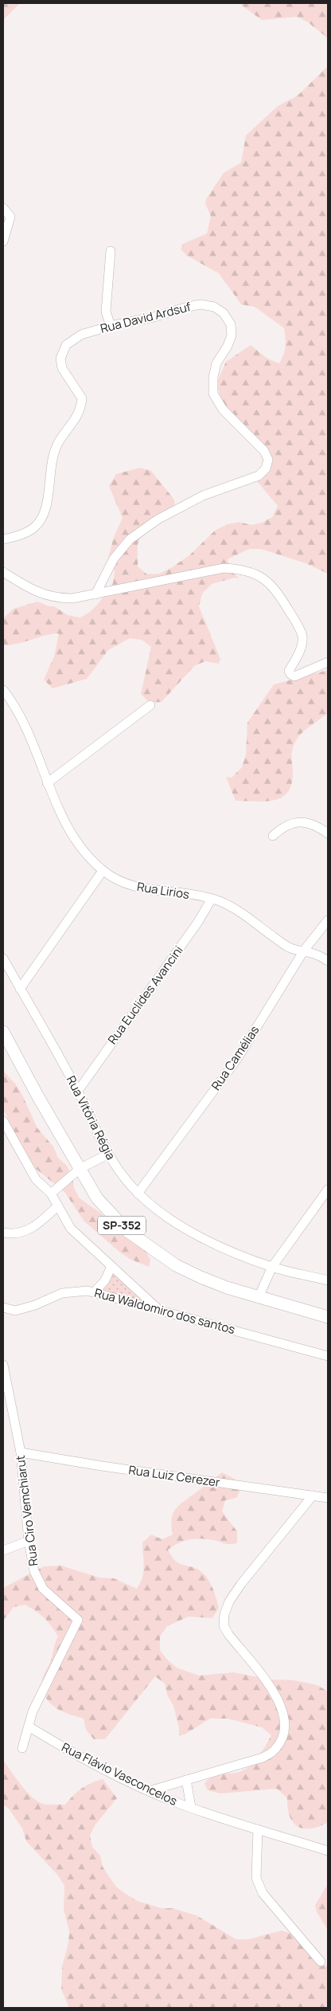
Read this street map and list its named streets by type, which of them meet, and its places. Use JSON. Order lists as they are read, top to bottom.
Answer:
{
  "streets": {
    "main road": ["SP-352"],
    "street": [
      "Rua David Ardsuf",
      "Rua Lirios",
      "Rua Euclides Avancini",
      "Rua Camélias",
      "Rua Vitória Régia",
      "Rua Waldomiro dos santos",
      "Rua Luiz Cerezer",
      "Rua Ciro Vemchiarut",
      "Rua Flávio Vasconcelos"
    ]
  },
  "crossings": [
    ["Rua Lirios", "Rua Euclides Avancini"],
    ["Rua Lirios", "Rua Camélias"],
    ["Rua Euclides Avancini", "Rua Vitória Régia"],
    ["Rua Camélias", "Rua Vitória Régia"],
    ["Rua Luiz Cerezer", "Rua Ciro Vemchiarut"],
    ["Rua Ciro Vemchiarut", "Rua Flávio Vasconcelos"]
  ]
}
